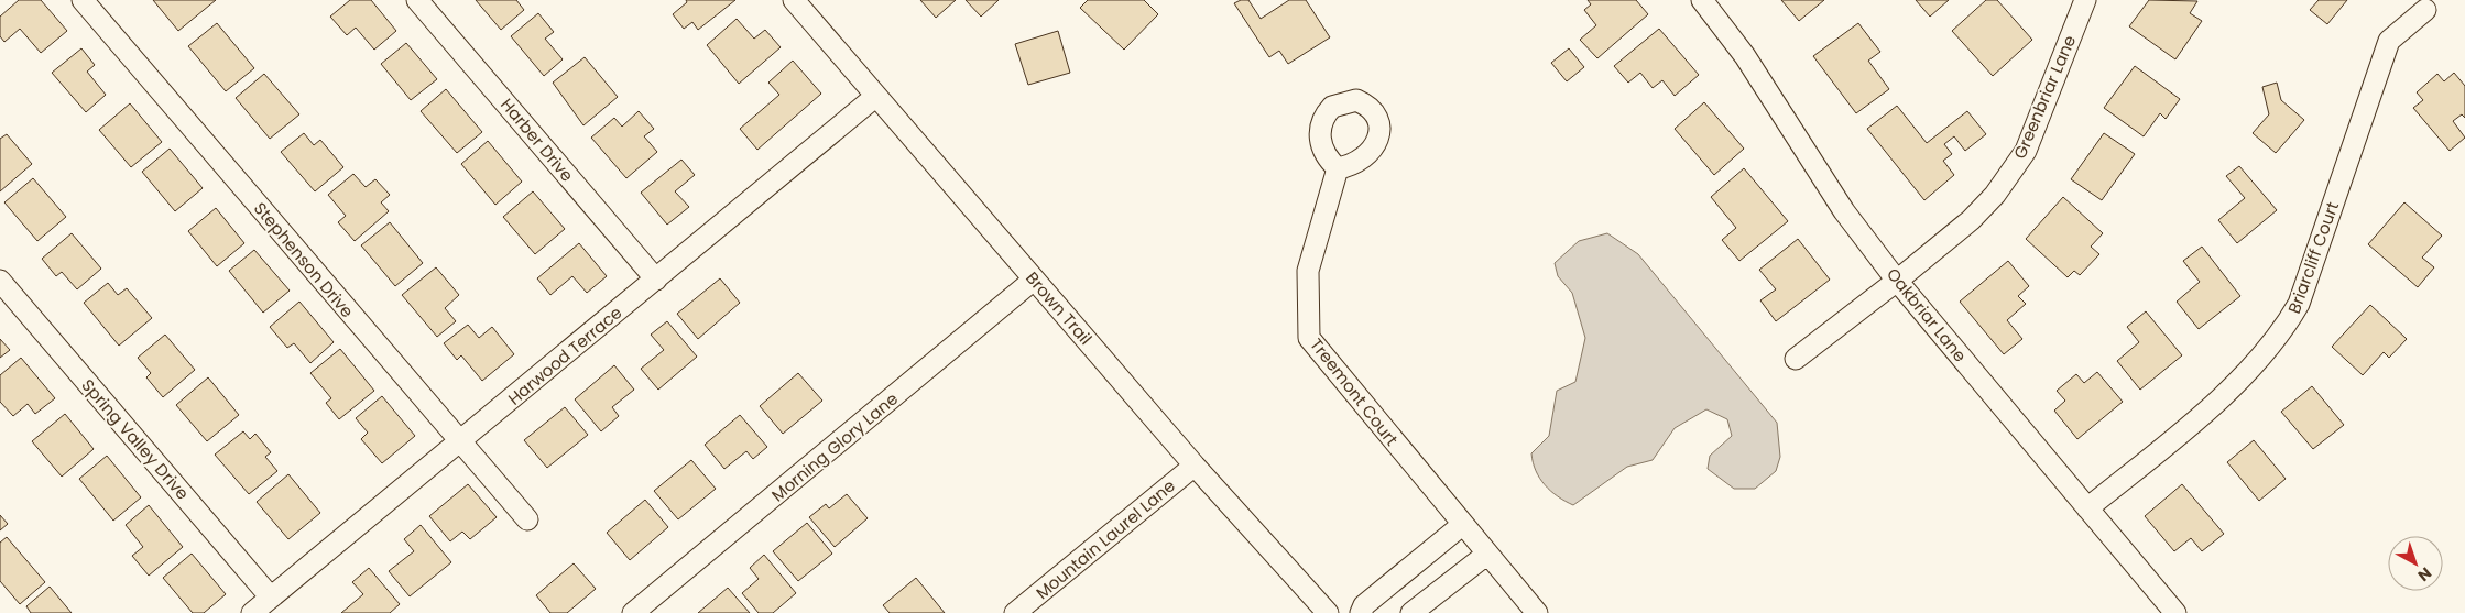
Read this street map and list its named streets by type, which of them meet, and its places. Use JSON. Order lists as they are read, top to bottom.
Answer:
{
  "streets": {
    "street": [
      "Greenbriar Lane",
      "Harber Drive",
      "Briarcliff Court",
      "Stephenson Drive",
      "Brown Trail",
      "Oakbriar Lane",
      "Harwood Terrace",
      "Treemont Court",
      "Spring Valley Drive",
      "Morning Glory Lane",
      "Mountain Laurel Lane"
    ]
  },
  "crossings": [
    ["Greenbriar Lane", "Oakbriar Lane"],
    ["Harber Drive", "Harwood Terrace"],
    ["Briarcliff Court", "Oakbriar Lane"],
    ["Stephenson Drive", "Harwood Terrace"],
    ["Brown Trail", "Harwood Terrace"],
    ["Brown Trail", "Morning Glory Lane"],
    ["Brown Trail", "Mountain Laurel Lane"],
    ["Harwood Terrace", "Spring Valley Drive"]
  ],
  "north": "bottom right"
}
